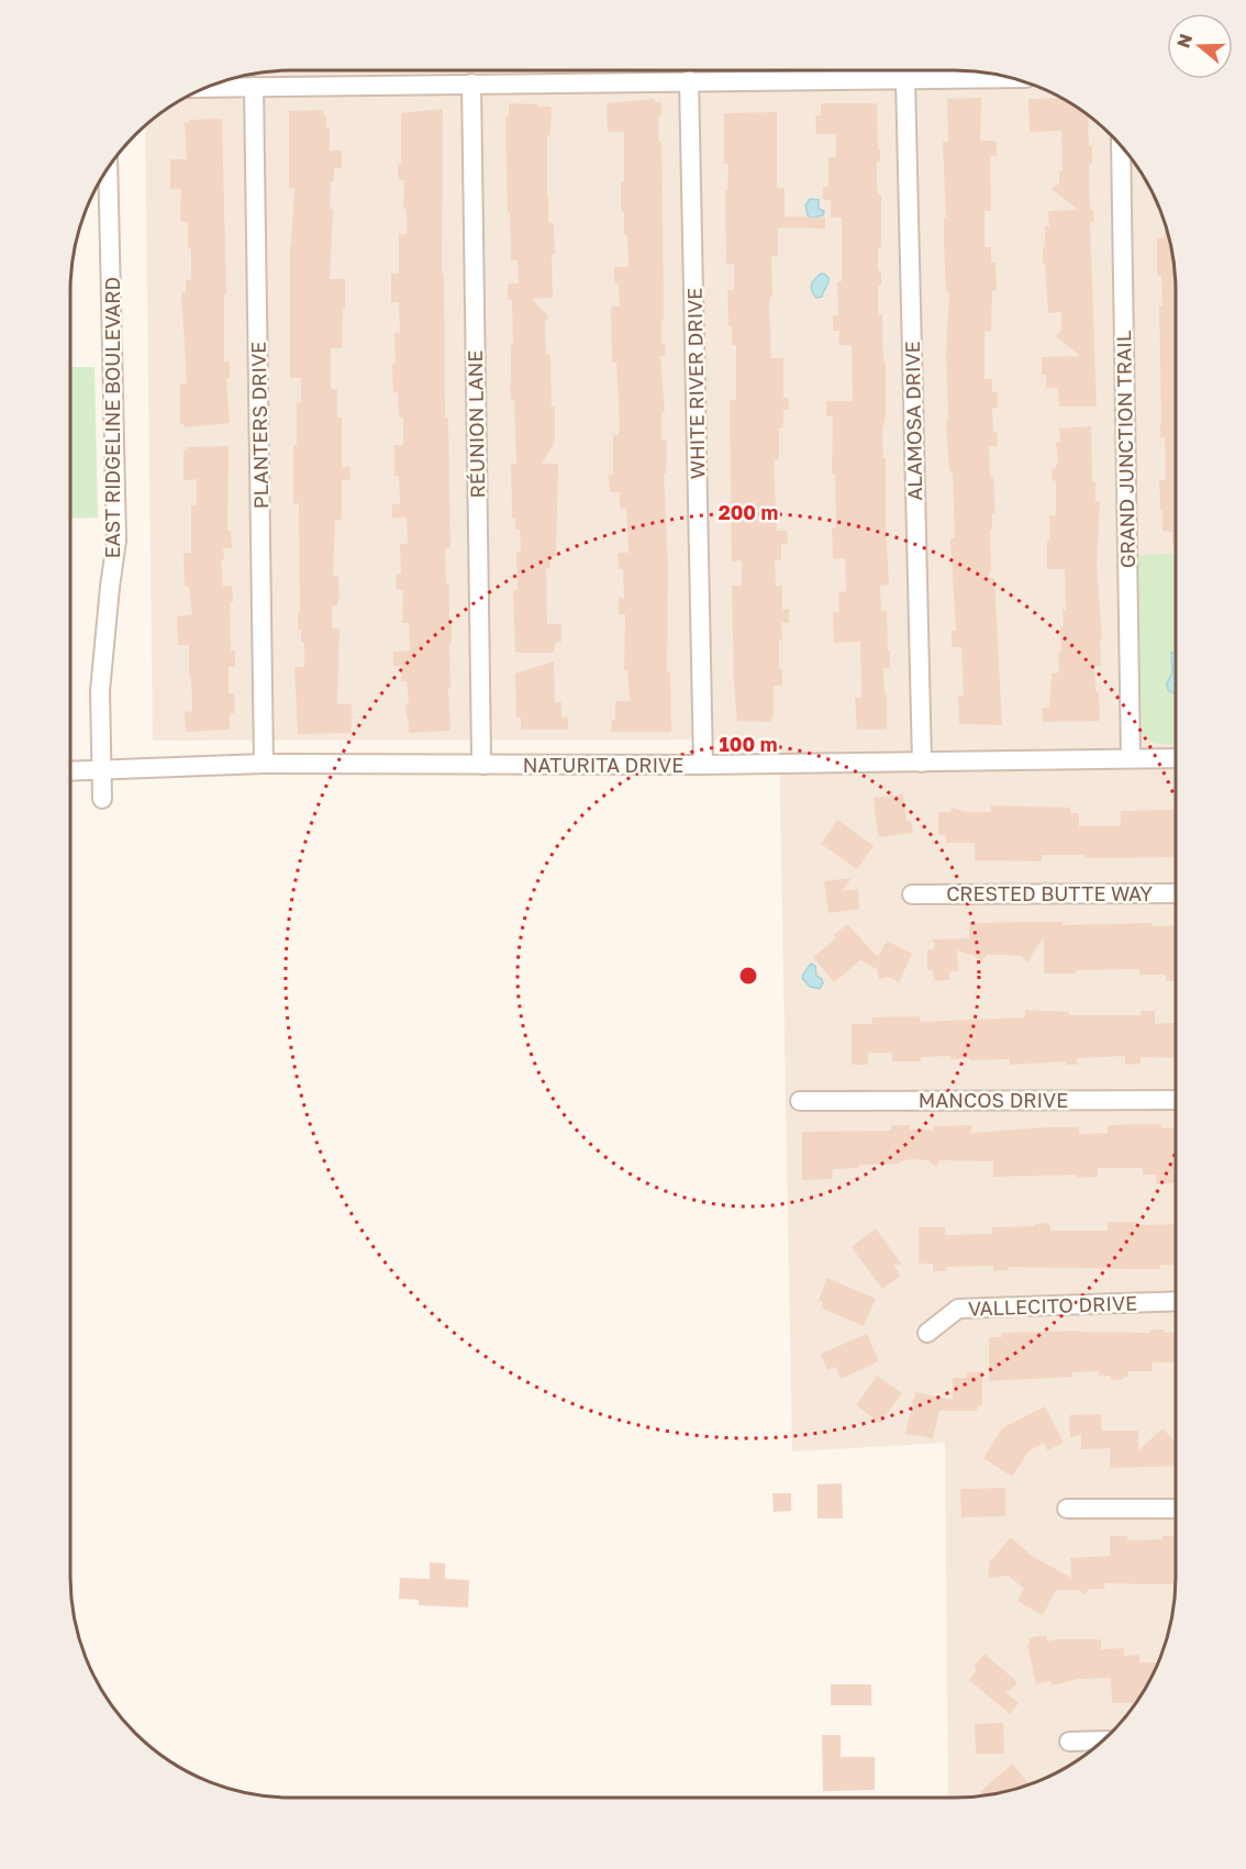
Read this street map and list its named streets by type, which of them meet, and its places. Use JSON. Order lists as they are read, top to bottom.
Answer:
{
  "streets": {
    "street": [
      "WHITE RIVER DRIVE",
      "EAST RIDGELINE BOULEVARD",
      "ALAMOSA DRIVE",
      "RÉUNION LANE",
      "PLANTERS DRIVE",
      "GRAND JUNCTION TRAIL",
      "NATURITA DRIVE",
      "CRESTED BUTTE WAY",
      "MANCOS DRIVE",
      "VALLECITO DRIVE"
    ]
  },
  "crossings": [
    ["WHITE RIVER DRIVE", "NATURITA DRIVE"],
    ["EAST RIDGELINE BOULEVARD", "NATURITA DRIVE"],
    ["ALAMOSA DRIVE", "NATURITA DRIVE"],
    ["RÉUNION LANE", "NATURITA DRIVE"],
    ["PLANTERS DRIVE", "NATURITA DRIVE"],
    ["GRAND JUNCTION TRAIL", "NATURITA DRIVE"]
  ],
  "north": "left",
  "rings": ["200 m", "100 m"]
}
